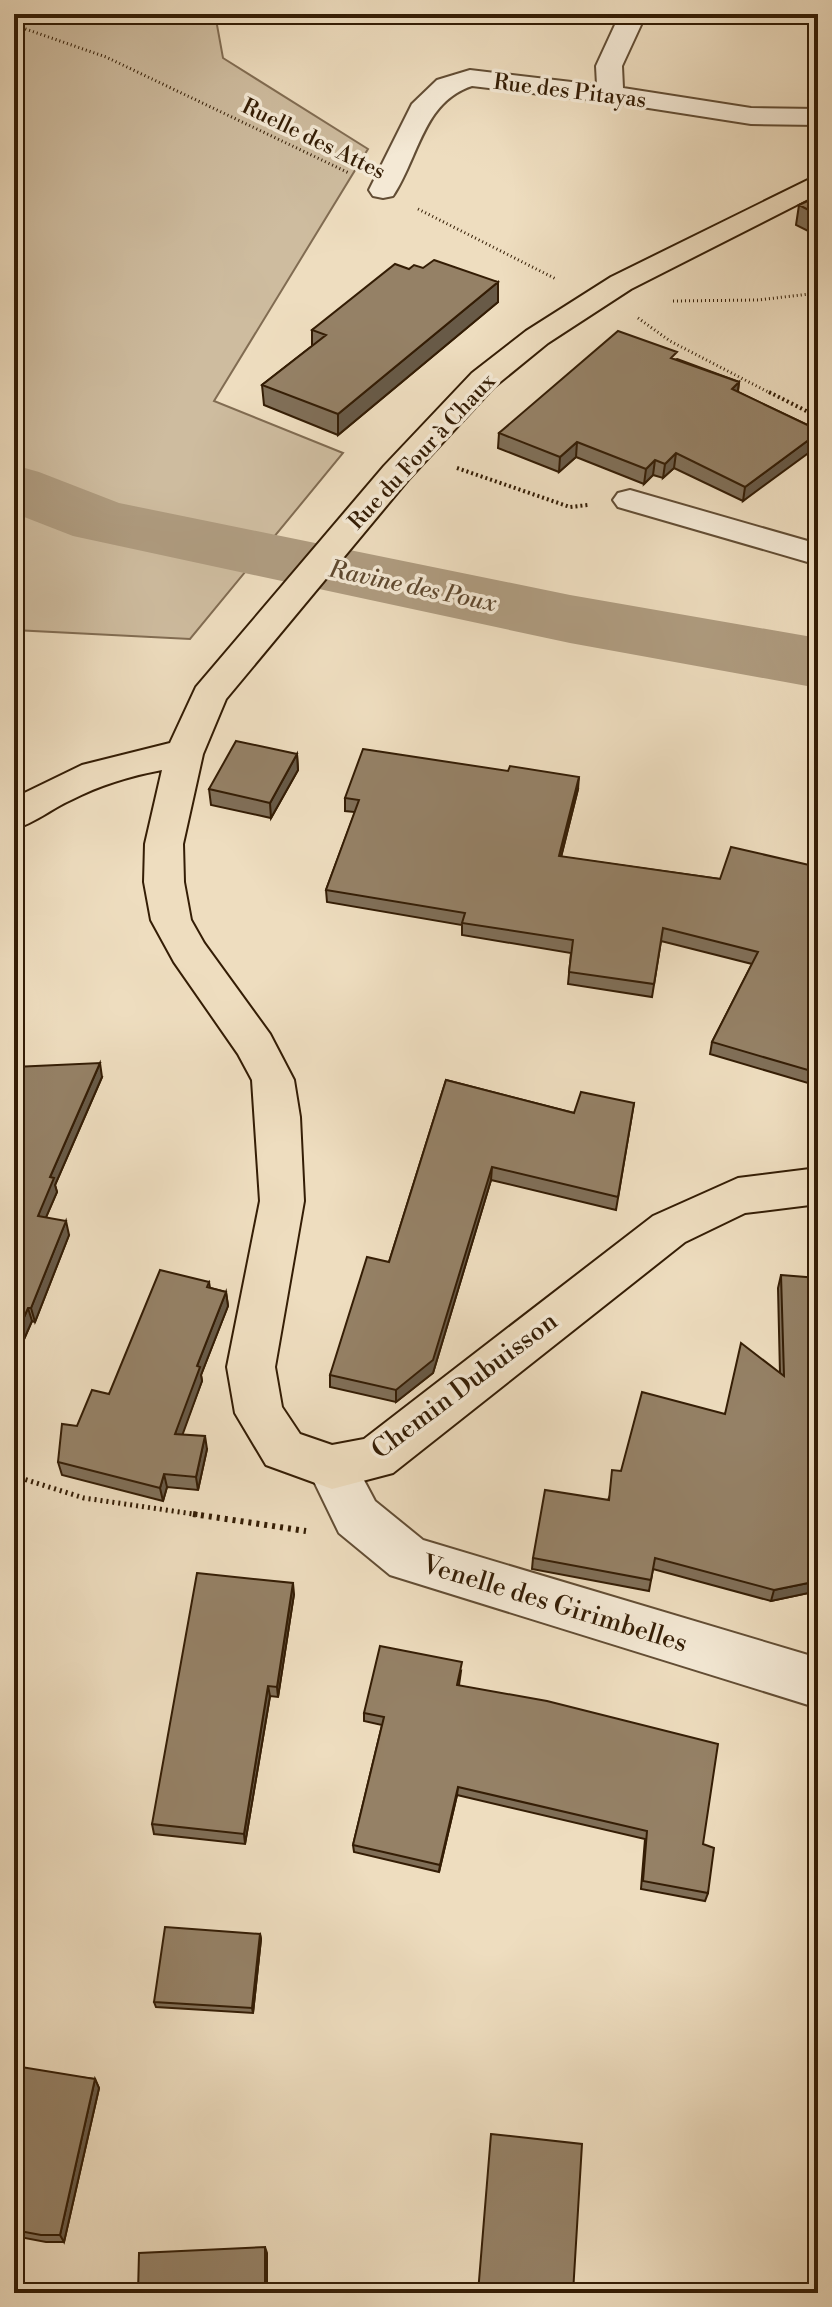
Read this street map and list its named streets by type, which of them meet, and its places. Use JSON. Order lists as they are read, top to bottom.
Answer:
{
  "streets": {
    "main road": ["Rue du Four à Chaux", "Chemin Dubuisson"],
    "street": ["Rue des Pitayas", "Venelle des Girimbelles"],
    "path": ["Ruelle des Attes"]
  },
  "crossings": [
    ["Rue des Pitayas", "Ruelle des Attes"],
    ["Chemin Dubuisson", "Venelle des Girimbelles"]
  ],
  "water": ["Ravine des Poux"]
}
